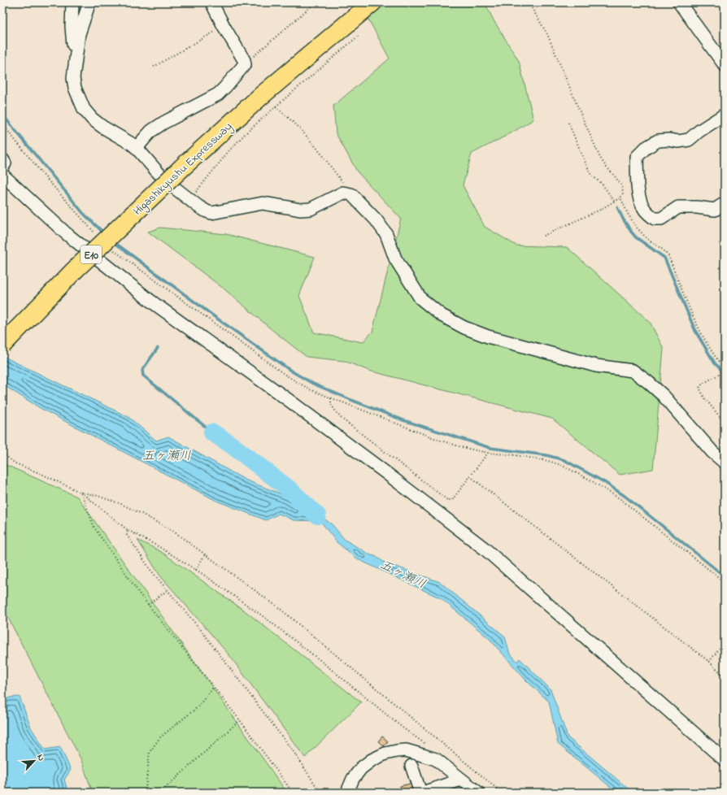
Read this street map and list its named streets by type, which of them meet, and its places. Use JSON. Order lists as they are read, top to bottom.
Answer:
{
  "streets": {
    "highway": ["Higashikyushu Expressway", "E10"]
  },
  "water": ["五ヶ瀬川"],
  "north": "top right"
}
